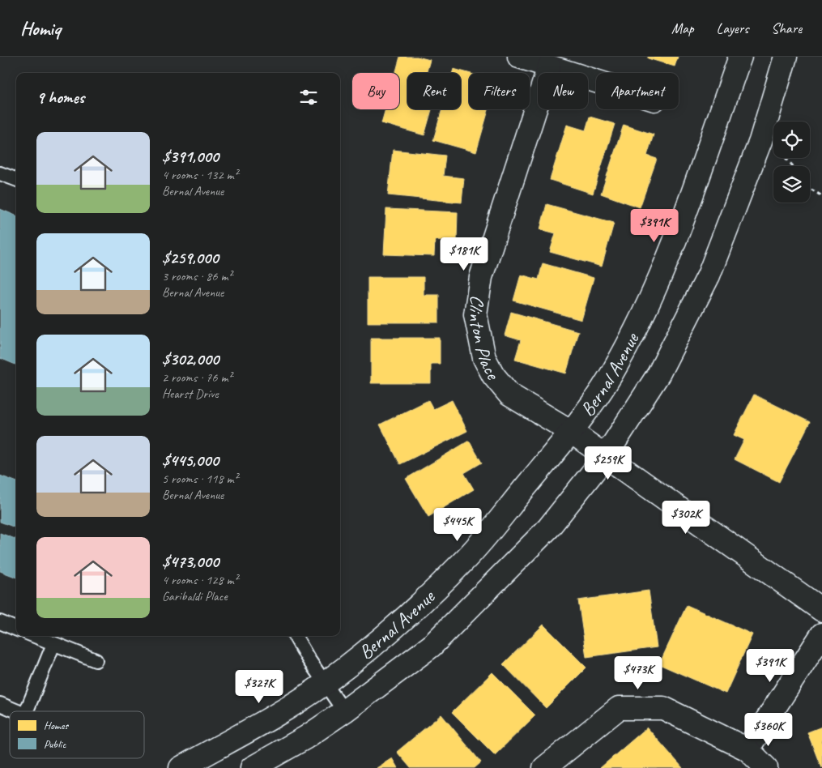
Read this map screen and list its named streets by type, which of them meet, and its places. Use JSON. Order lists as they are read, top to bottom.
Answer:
{
  "streets": {
    "main road": ["Clinton Place", "Bernal Avenue"]
  },
  "crossings": [
    ["Clinton Place", "Bernal Avenue"]
  ],
  "legend": ["Homes", "Public"],
  "page": {
    "header": "Homiq",
    "nav": ["Map", "Layers", "Share"],
    "chip": [
      "Buy",
      "Rent",
      "Filters",
      "New",
      "Apartment"
    ],
    "heading": "9 homes",
    "list": [
      {
        "name": "$391,000",
        "note": "4 rooms · 132 m² · Bernal Avenue"
      },
      {
        "name": "$259,000",
        "note": "3 rooms · 86 m² · Bernal Avenue"
      },
      {
        "name": "$302,000",
        "note": "2 rooms · 76 m² · Hearst Drive"
      },
      {
        "name": "$445,000",
        "note": "5 rooms · 118 m² · Bernal Avenue"
      },
      {
        "name": "$473,000",
        "note": "4 rooms · 128 m² · Garibaldi Place"
      }
    ],
    "price": [
      "$391K",
      "$181K",
      "$259K",
      "$302K",
      "$445K",
      "$391K",
      "$473K",
      "$327K",
      "$360K"
    ]
  }
}
